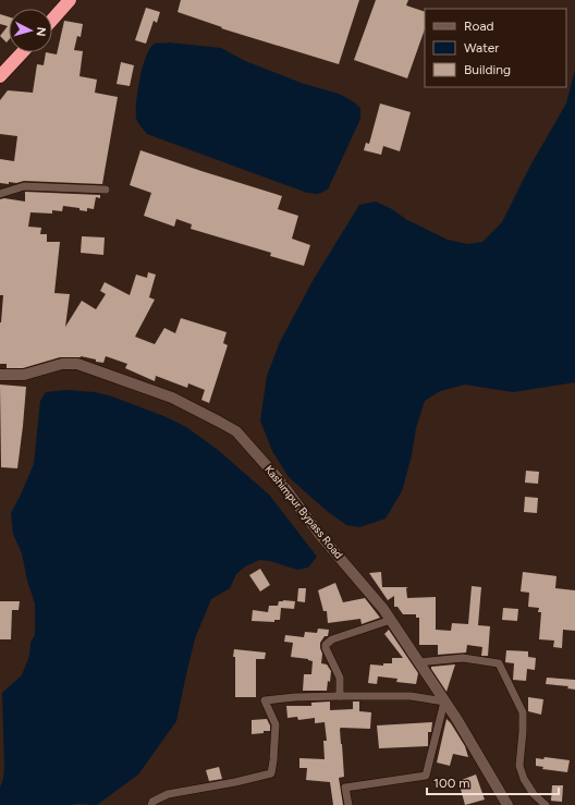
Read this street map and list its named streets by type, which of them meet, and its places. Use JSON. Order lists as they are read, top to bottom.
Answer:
{
  "streets": {
    "main road": ["Kashimpur Bypass Road"]
  },
  "legend": ["Road", "Water", "Building"],
  "scale_bar": "100 m",
  "north": "right"
}
